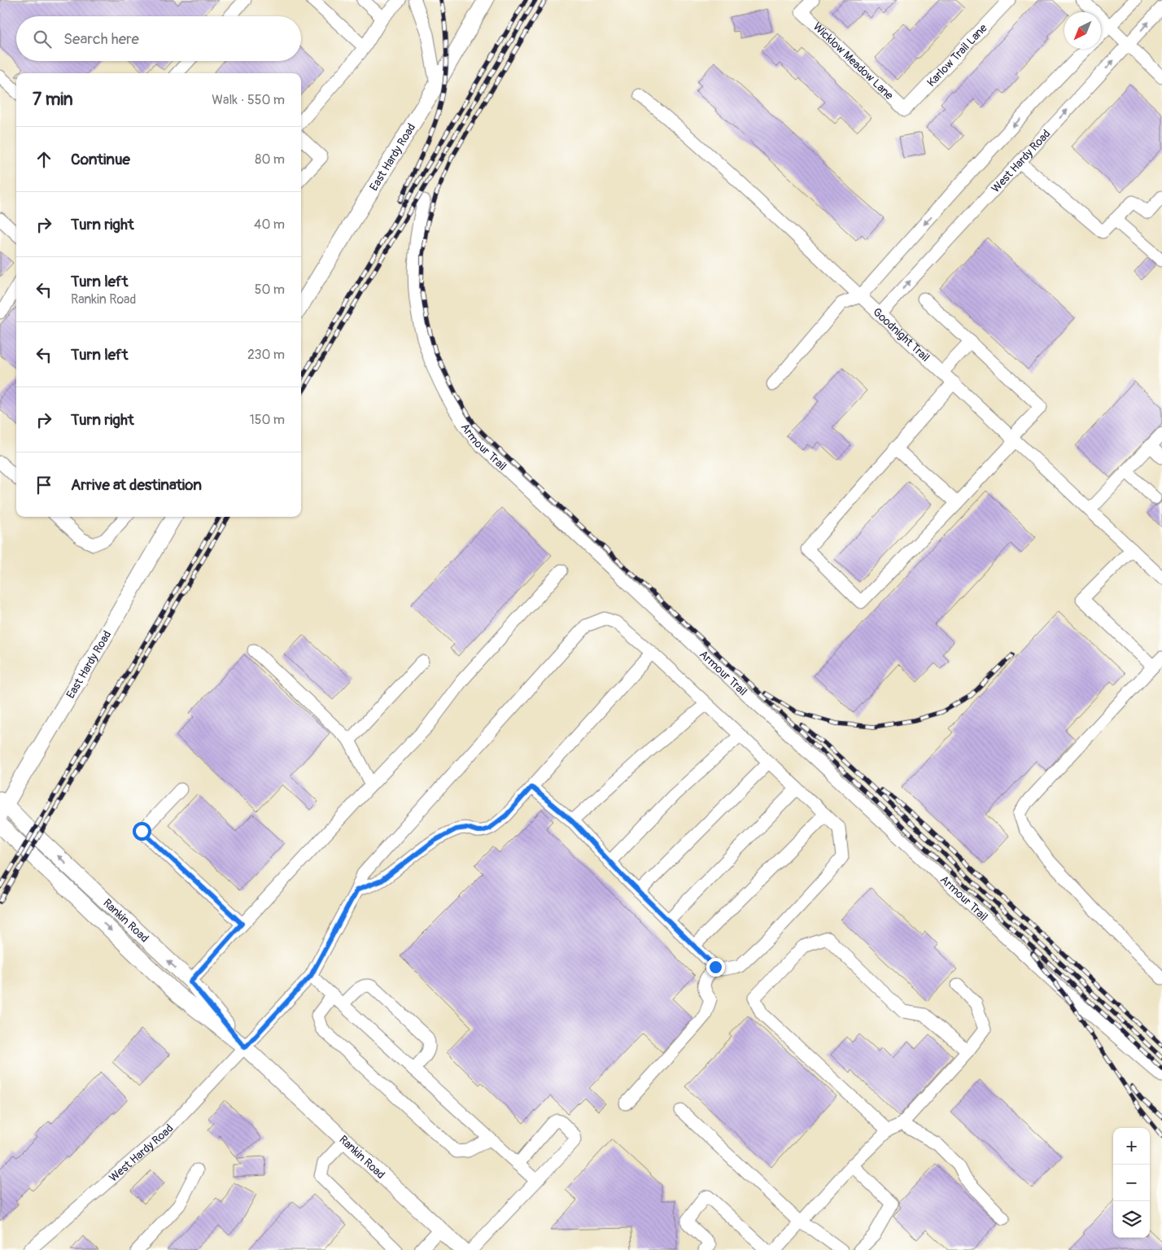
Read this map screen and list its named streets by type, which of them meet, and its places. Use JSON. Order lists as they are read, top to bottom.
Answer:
{
  "streets": {
    "main road": ["East Hardy Road", "Rankin Road"],
    "street": [
      "Karlow Trail Lane",
      "Wicklow Meadow Lane",
      "West Hardy Road",
      "Goodnight Trail",
      "Armour Trail"
    ]
  },
  "crossings": [
    ["Karlow Trail Lane", "Wicklow Meadow Lane"],
    ["East Hardy Road", "Rankin Road"],
    ["West Hardy Road", "Goodnight Trail"],
    ["West Hardy Road", "Rankin Road"]
  ],
  "north": "bottom left",
  "page": {
    "search": "Search here",
    "heading": ["7 min", "Walk · 550 m"],
    "list": [
      ["Continue", "80 m"],
      ["Turn right", "40 m"],
      ["Turn left", "Rankin Road", "50 m"],
      ["Turn left", "230 m"],
      ["Turn right", "150 m"],
      "Arrive at destination"
    ],
    "map_buttons": ["+", "−"]
  }
}
